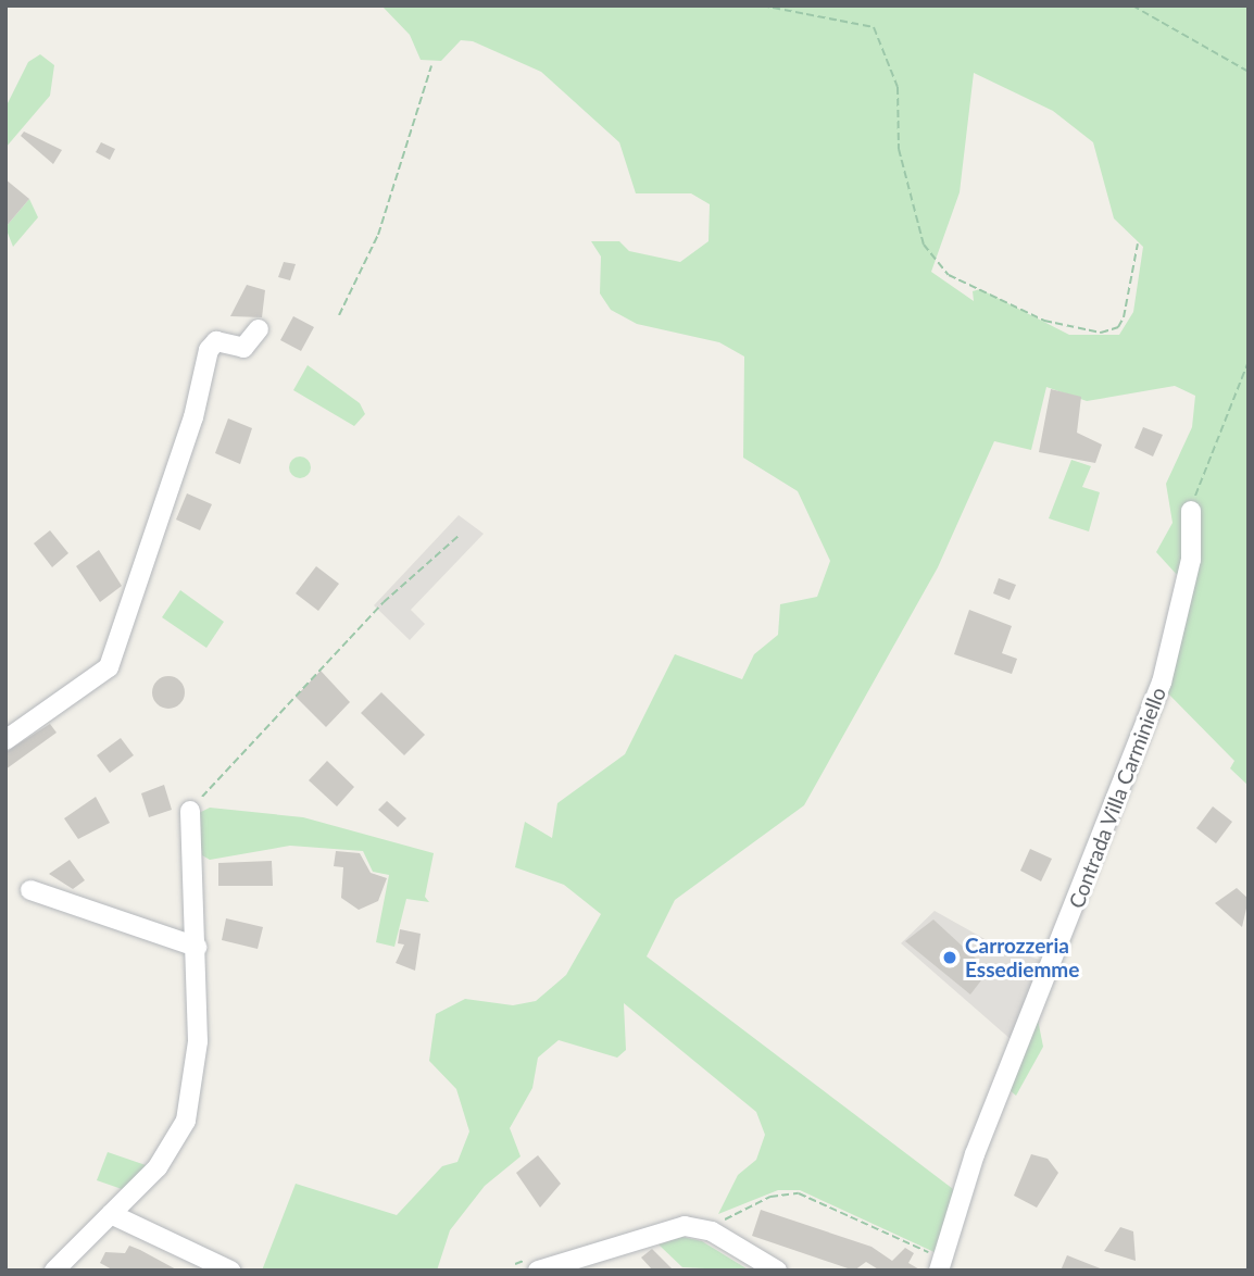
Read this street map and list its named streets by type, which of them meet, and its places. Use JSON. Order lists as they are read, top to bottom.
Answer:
{
  "streets": {
    "street": ["Contrada Villa Carminiello"]
  },
  "places": ["Carrozzeria Essediemme"]
}
